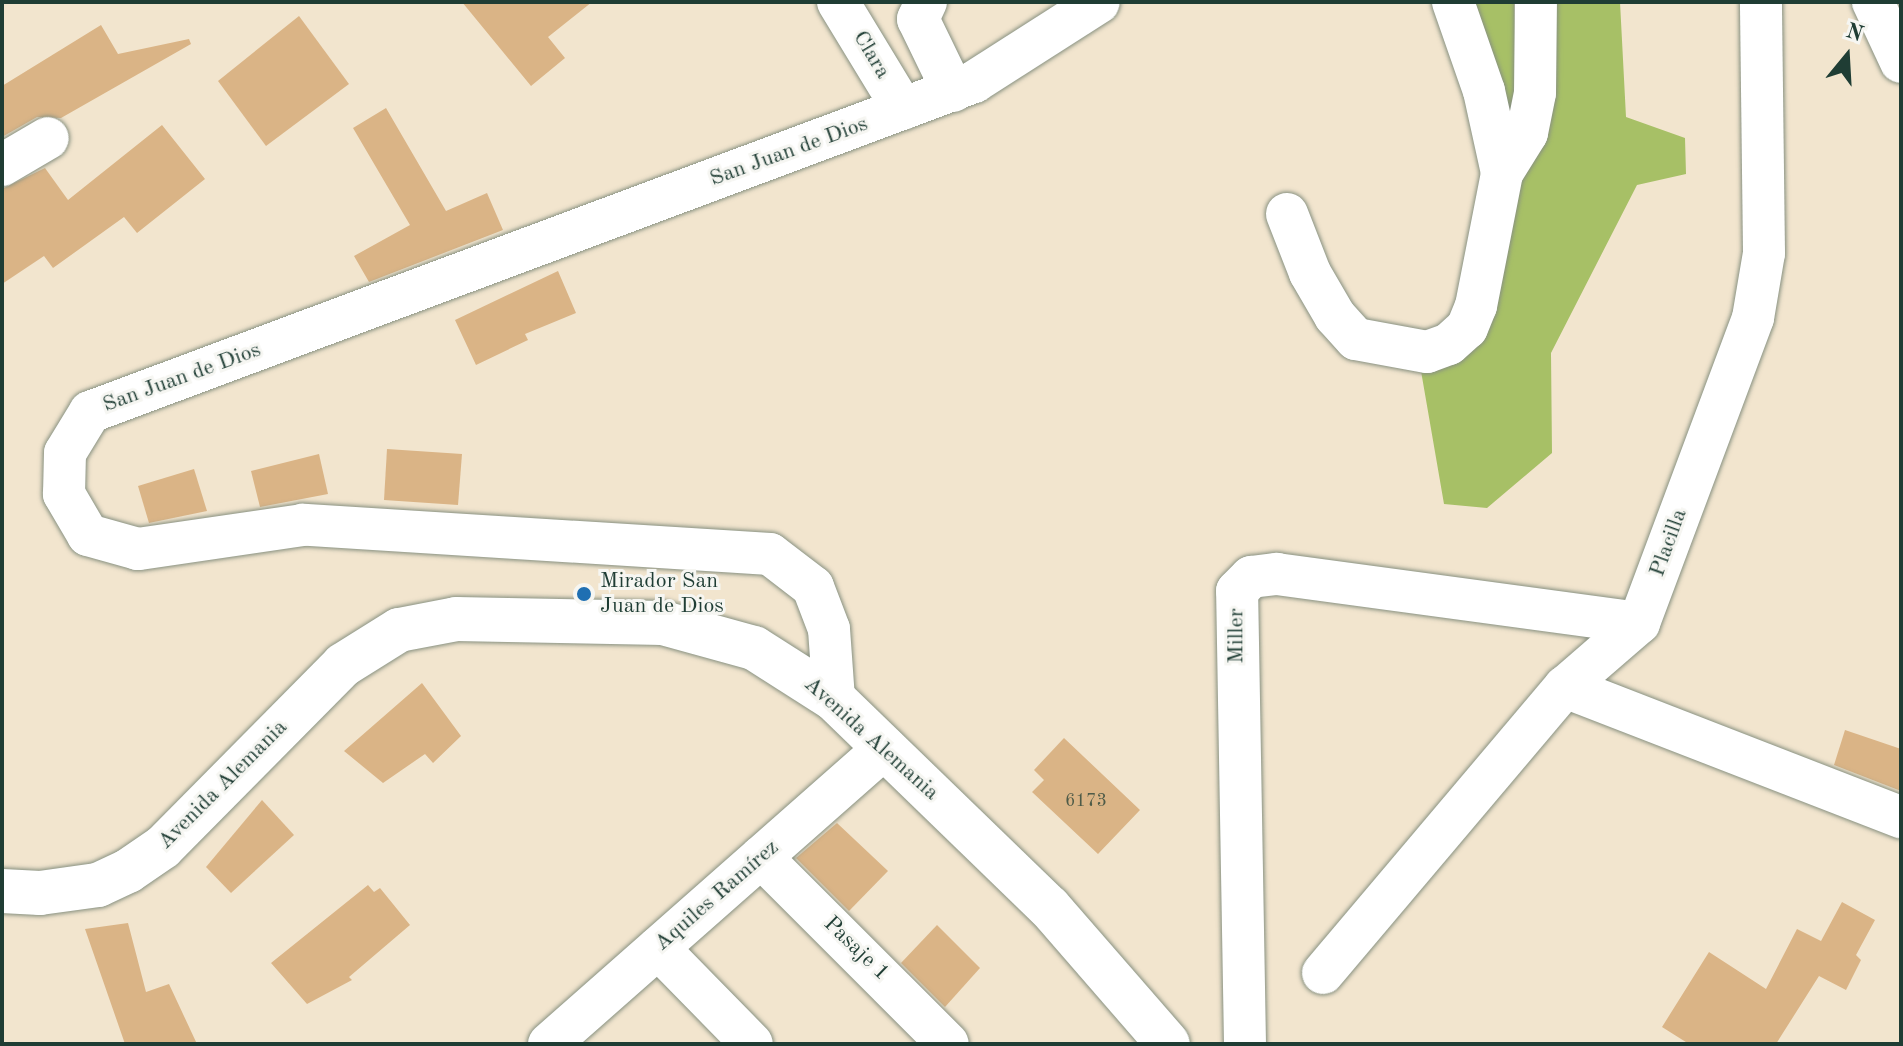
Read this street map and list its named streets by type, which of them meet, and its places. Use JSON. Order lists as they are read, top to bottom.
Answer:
{
  "streets": {
    "main road": ["Avenida Alemania"],
    "street": [
      "Clara",
      "San Juan de Dios",
      "Placilla",
      "Miller",
      "Aquiles Ramírez",
      "Pasaje 1"
    ]
  },
  "crossings": [
    ["Clara", "San Juan de Dios"],
    ["San Juan de Dios", "Avenida Alemania"],
    ["Placilla", "Miller"],
    ["Avenida Alemania", "Aquiles Ramírez"],
    ["Aquiles Ramírez", "Pasaje 1"]
  ],
  "places": ["Mirador San Juan de Dios"],
  "house_numbers": ["6173"],
  "north": "top"
}
